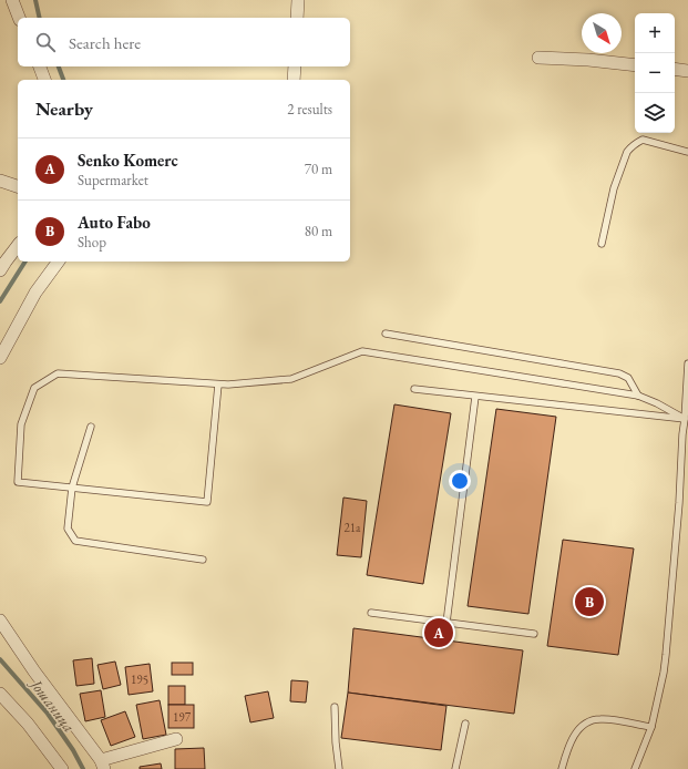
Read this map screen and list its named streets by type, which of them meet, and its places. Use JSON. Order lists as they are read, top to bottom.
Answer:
{
  "water": ["Јошаница"],
  "house_numbers": ["21a", "195", "197"],
  "north": "bottom right",
  "page": {
    "map_buttons": ["+", "−"],
    "search": "Search here",
    "heading": ["Nearby", "2 results"],
    "list": [
      {
        "mark": "A",
        "name": "Senko Komerc",
        "note": "Supermarket",
        "value": "70 m"
      },
      {
        "mark": "B",
        "name": "Auto Fabo",
        "note": "Shop",
        "value": "80 m"
      }
    ],
    "pins": ["B", "A"]
  }
}
